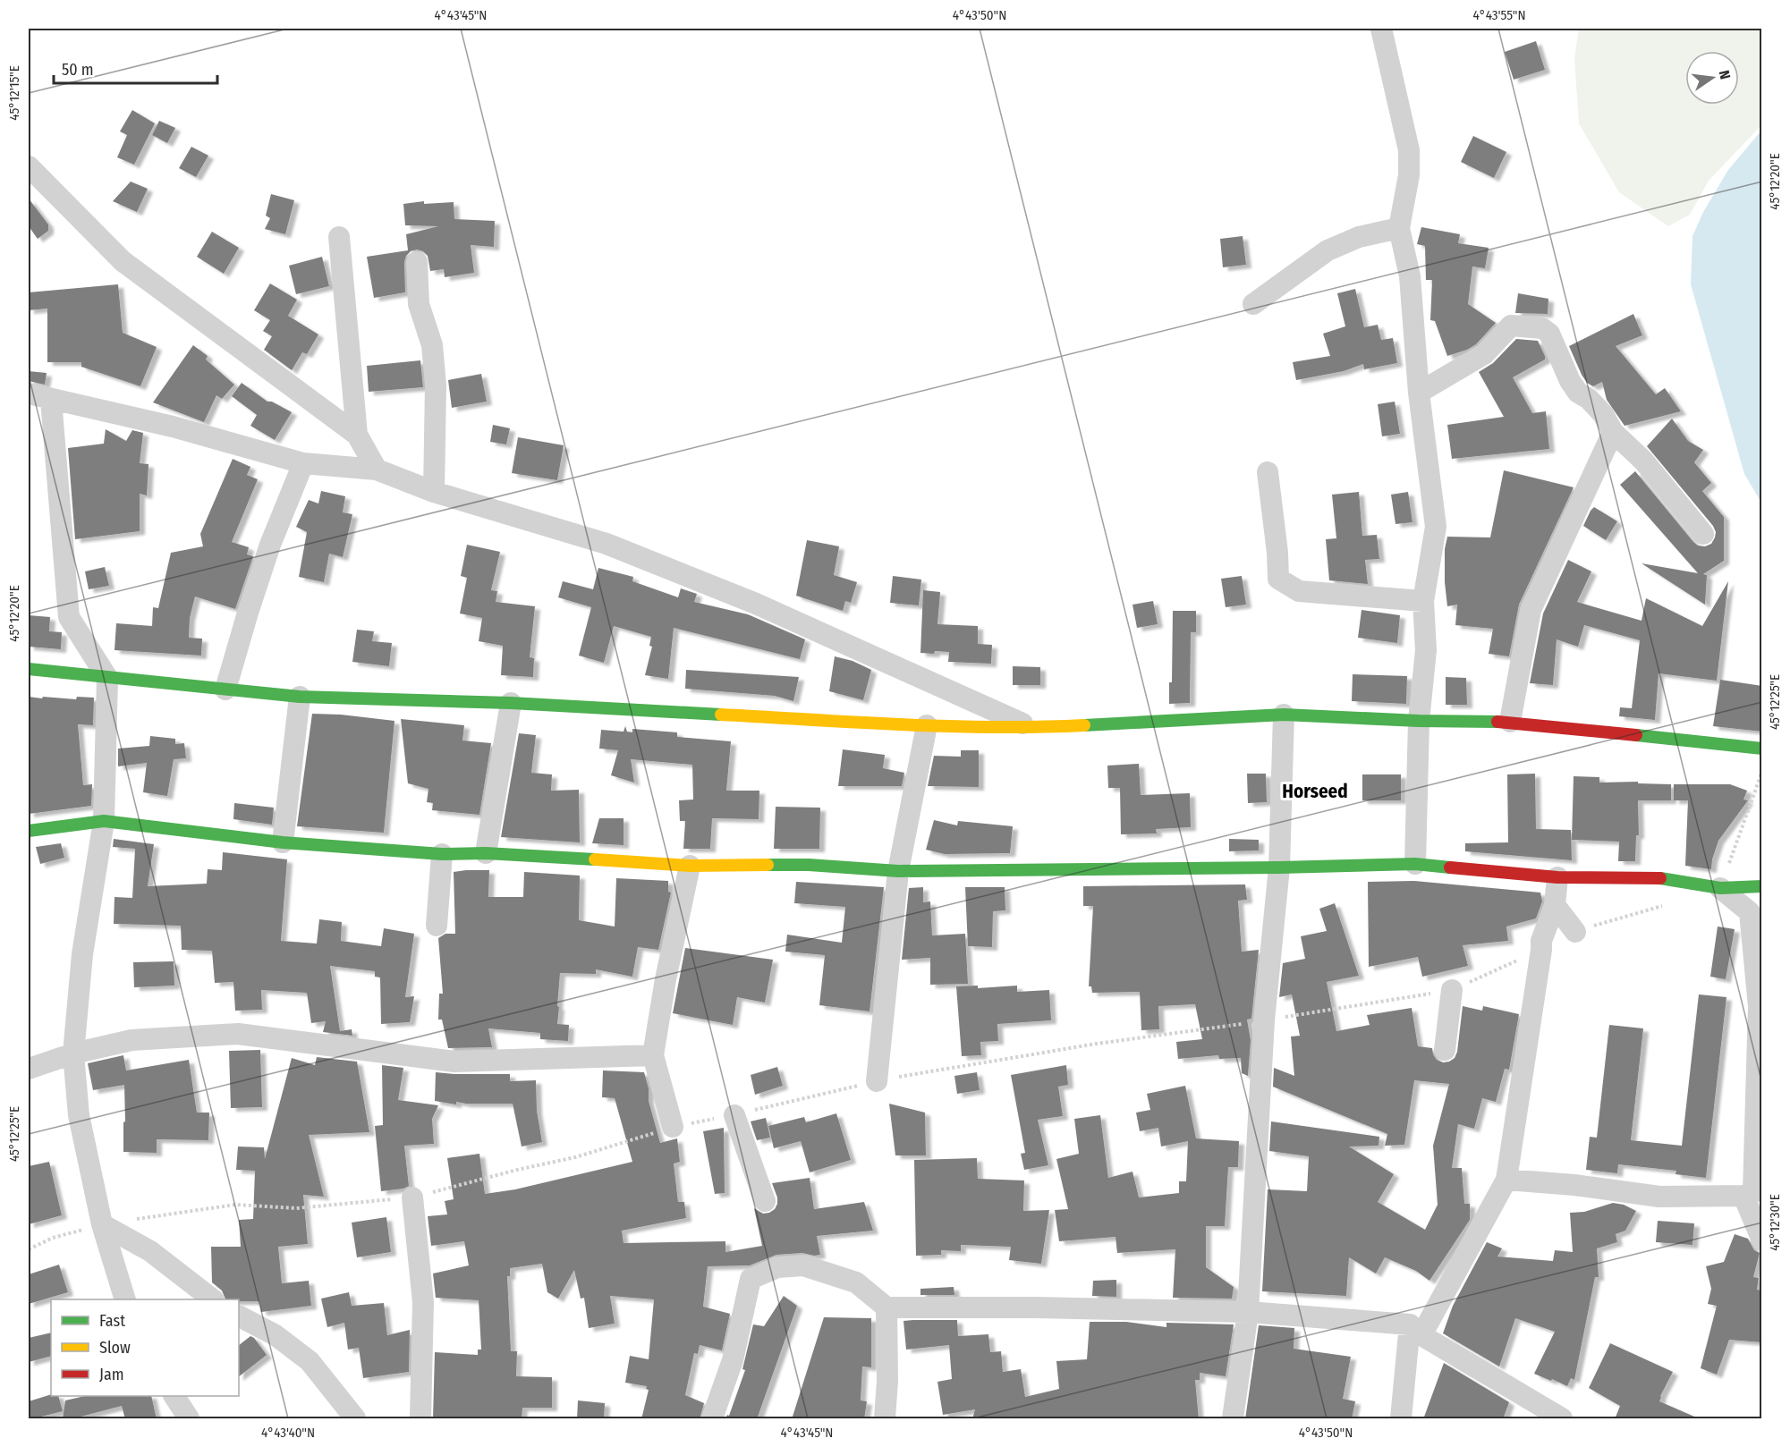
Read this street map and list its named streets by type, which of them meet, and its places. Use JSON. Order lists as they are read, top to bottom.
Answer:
{
  "districts": ["Horseed"],
  "legend": ["Fast", "Slow", "Jam"],
  "scale_bar": "50 m",
  "north": "right",
  "coordinates": [
    "4°43'45\"N",
    "4°43'50\"N",
    "4°43'55\"N",
    "45°12'15\"E",
    "45°12'20\"E",
    "45°12'25\"E",
    "45°12'30\"E",
    "4°43'40\"N"
  ]
}
